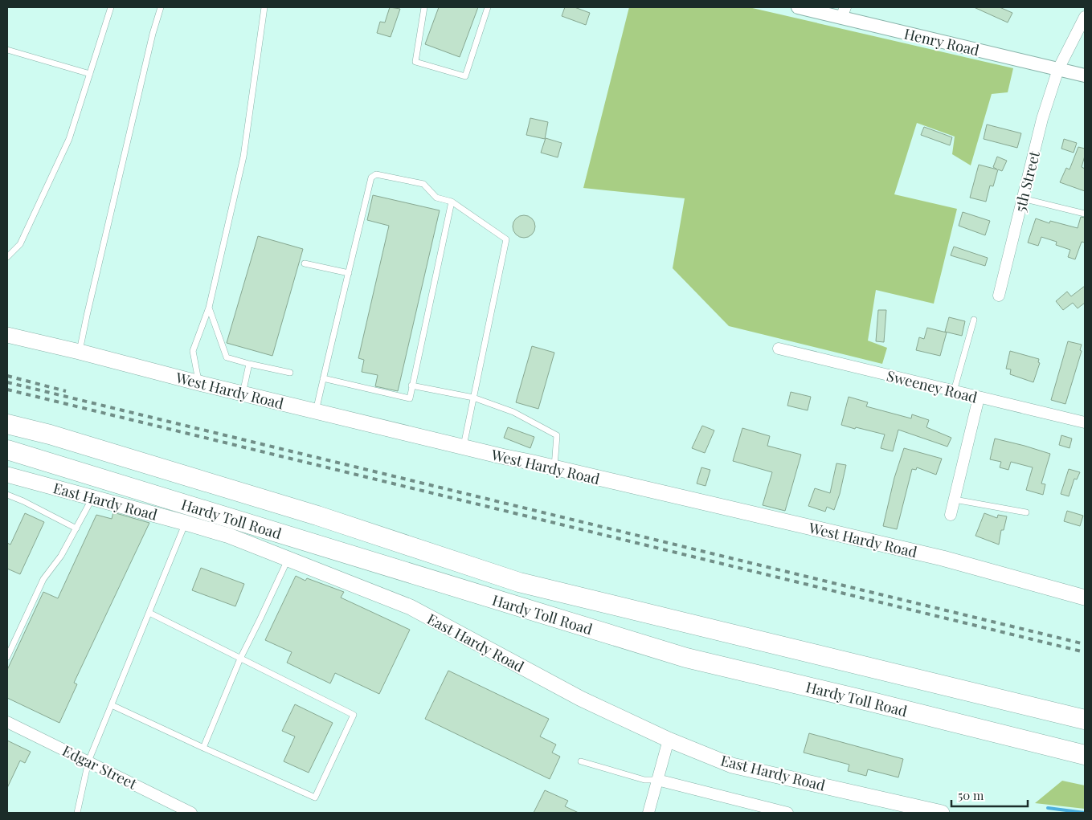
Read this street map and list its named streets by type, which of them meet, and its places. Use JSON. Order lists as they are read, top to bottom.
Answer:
{
  "streets": {
    "highway": ["Hardy Toll Road"],
    "main road": ["West Hardy Road", "East Hardy Road"],
    "street": [
      "Henry Road",
      "5th Street",
      "Sweeney Road",
      "Edgar Street"
    ]
  },
  "crossings": [
    ["Henry Road", "5th Street"]
  ],
  "scale_bar": "50 m"
}
